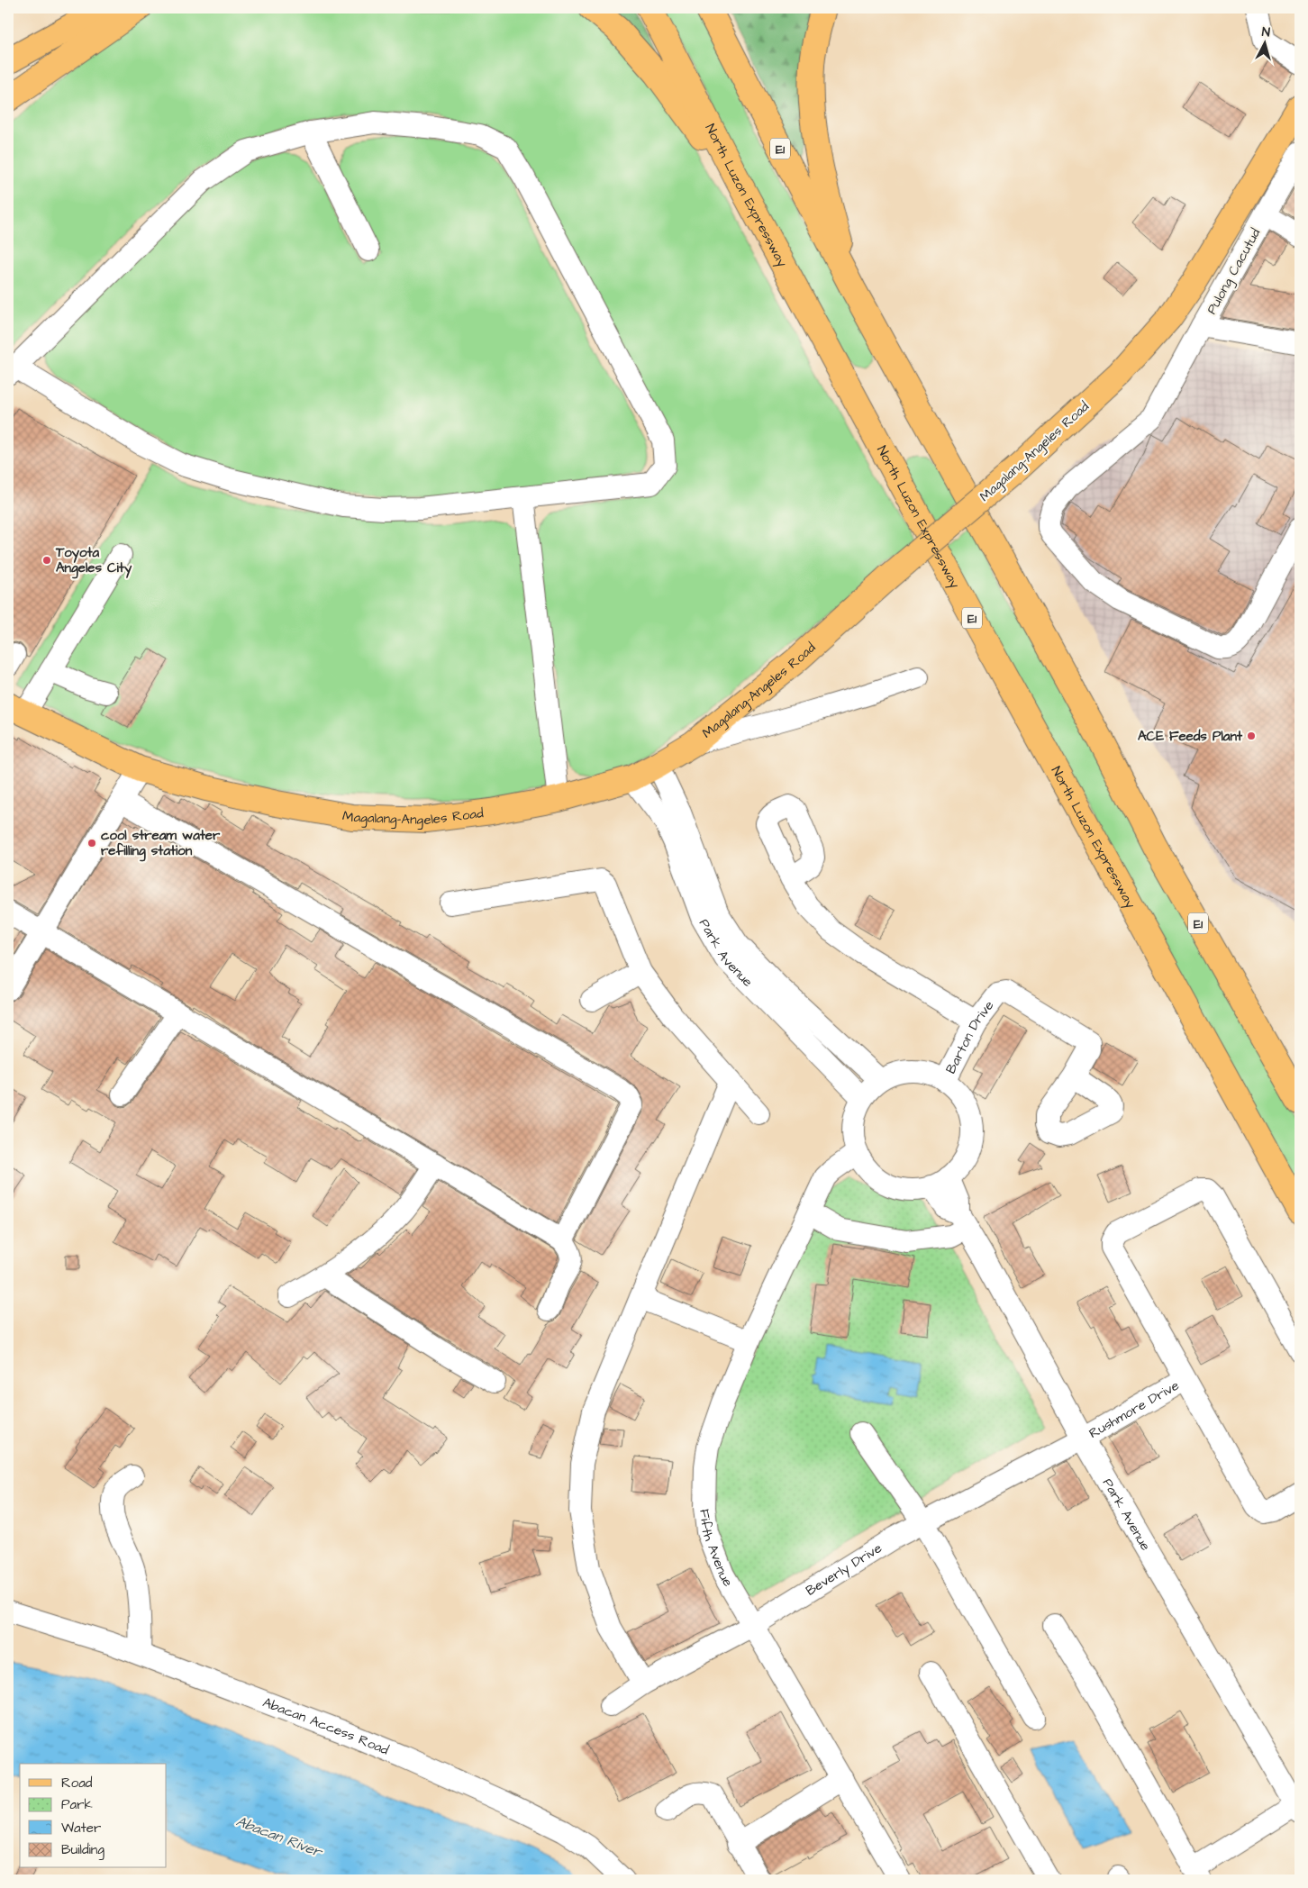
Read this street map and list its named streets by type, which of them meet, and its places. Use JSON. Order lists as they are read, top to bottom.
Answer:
{
  "streets": {
    "main road": ["E1", "North Luzon Expressway", "Magalang-Angeles Road"],
    "street": [
      "Pulong Cacutud",
      "Park Avenue",
      "Barton Drive",
      "Rushmore Drive",
      "Fifth Avenue",
      "Beverly Drive",
      "Abacan Access Road"
    ]
  },
  "crossings": [
    ["Magalang-Angeles Road", "Park Avenue"],
    ["Park Avenue", "Barton Drive"],
    ["Park Avenue", "Rushmore Drive"],
    ["Park Avenue", "Fifth Avenue"],
    ["Park Avenue", "Beverly Drive"],
    ["Barton Drive", "Fifth Avenue"],
    ["Rushmore Drive", "Beverly Drive"],
    ["Fifth Avenue", "Beverly Drive"]
  ],
  "water": ["Abacan River"],
  "places": ["Toyota Angeles City", "ACE Feeds Plant", "cool stream water refilling station"],
  "legend": [
    "Road",
    "Park",
    "Water",
    "Building"
  ],
  "north": "top"
}
